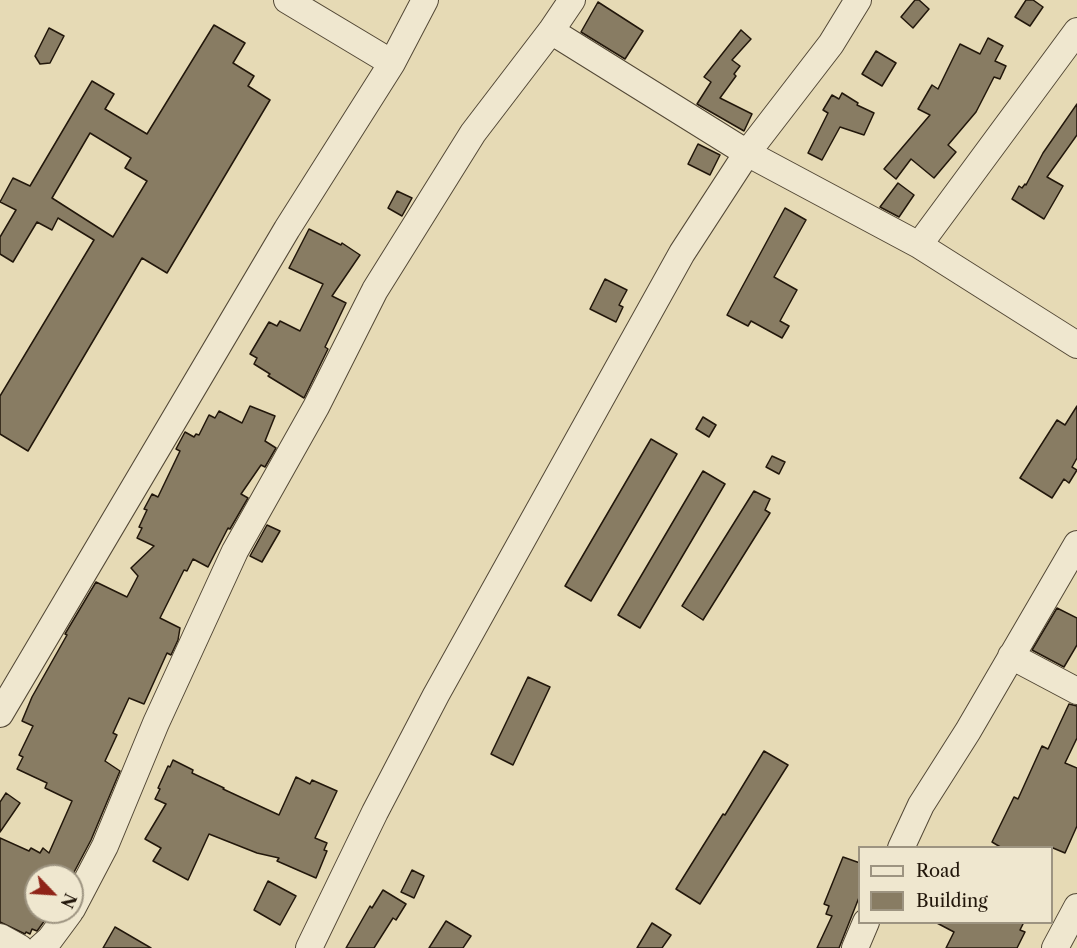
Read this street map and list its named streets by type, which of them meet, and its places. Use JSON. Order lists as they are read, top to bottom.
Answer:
{
  "legend": ["Road", "Building"],
  "north": "bottom right"
}
